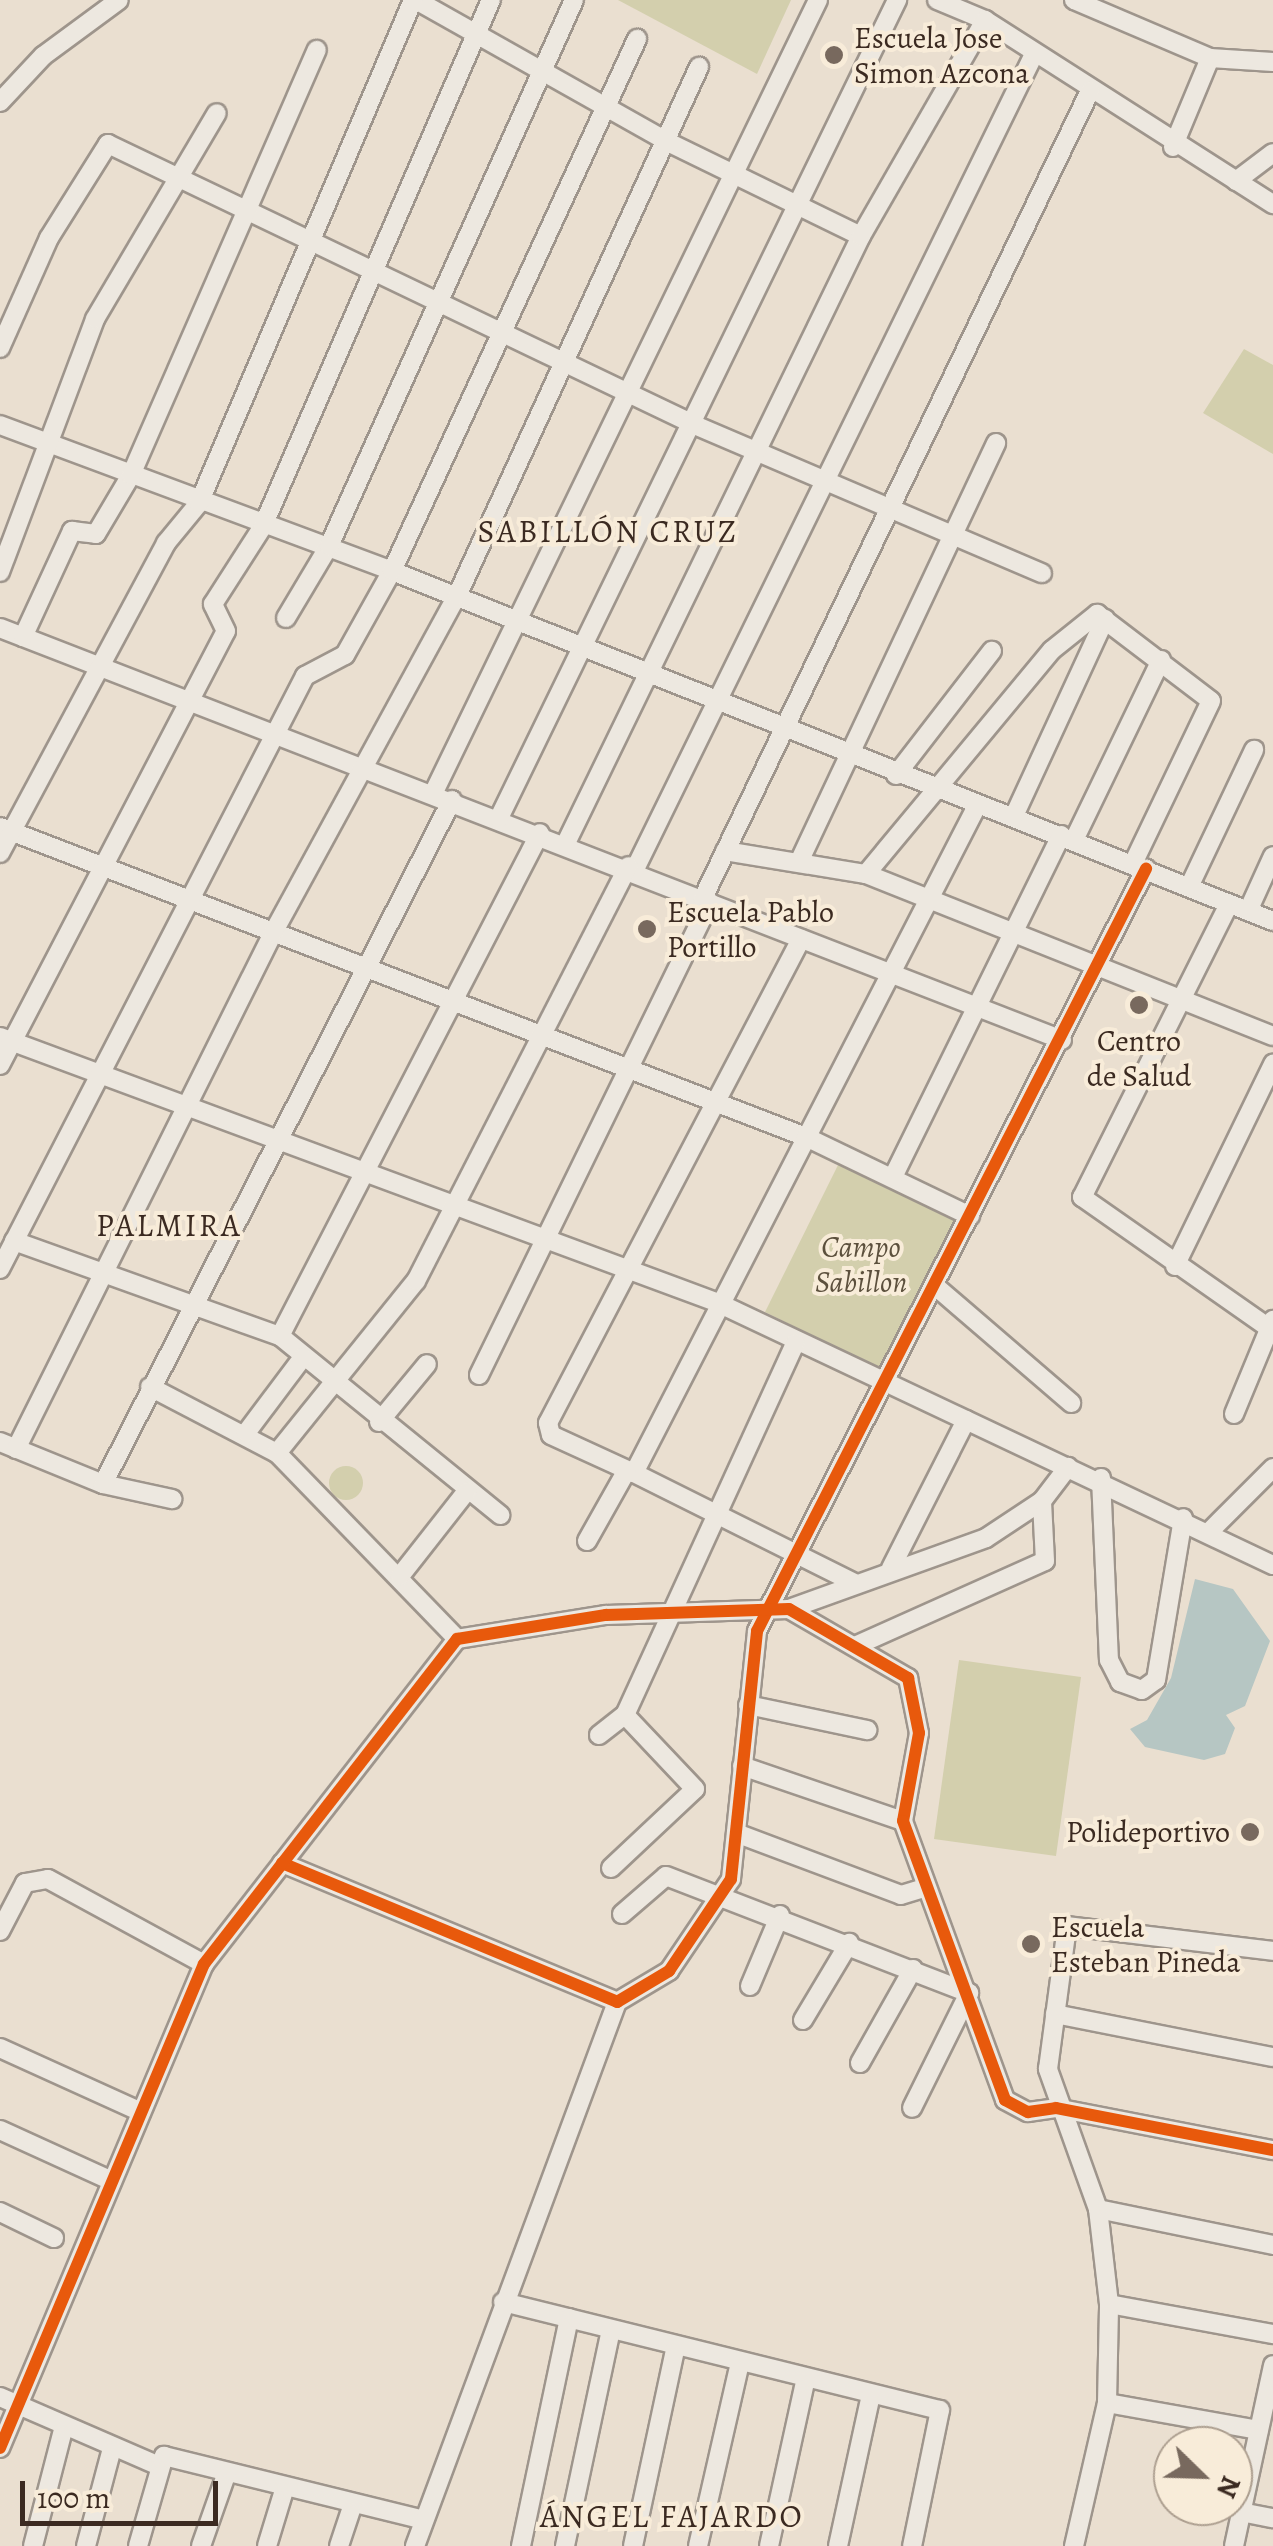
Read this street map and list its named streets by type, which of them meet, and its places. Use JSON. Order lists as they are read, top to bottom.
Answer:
{
  "districts": ["SABILLÓN CRUZ", "PALMIRA", "ÁNGEL FAJARDO"],
  "parks": ["Campo Sabillon"],
  "places": [
    "Escuela Jose Simon Azcona",
    "Escuela Pablo Portillo",
    "Centro de Salud",
    "Polideportivo",
    "Escuela Esteban Pineda"
  ],
  "scale_bar": "100 m",
  "north": "bottom right"
}
